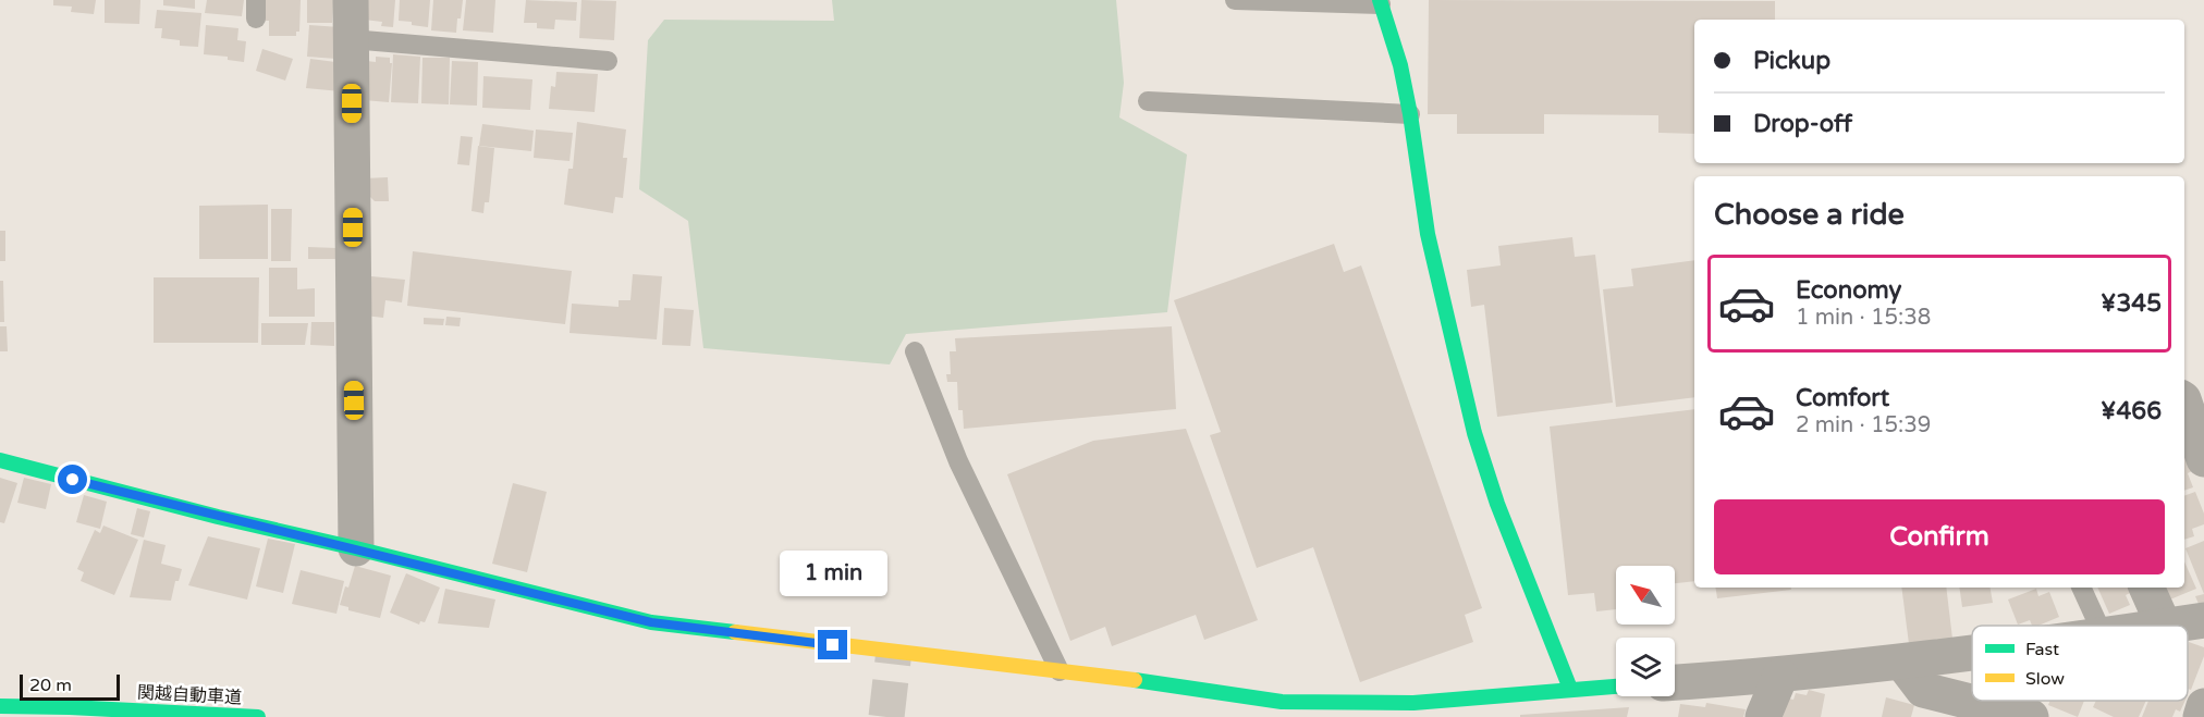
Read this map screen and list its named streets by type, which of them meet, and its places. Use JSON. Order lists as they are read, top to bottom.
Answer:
{
  "streets": {
    "main road": ["関越自動車道"]
  },
  "legend": ["Fast", "Slow"],
  "scale_bar": "20 m",
  "north": "top left",
  "page": {
    "banner": ["Pickup", "Drop-off"],
    "heading": "Choose a ride",
    "list": [
      {
        "name": "Economy",
        "note": "1 min · 15:38",
        "value": "¥345"
      },
      {
        "name": "Comfort",
        "note": "2 min · 15:39",
        "value": "¥466"
      }
    ],
    "buttons": "Confirm",
    "bubble": "1 min",
    "scale": "20 m"
  }
}
